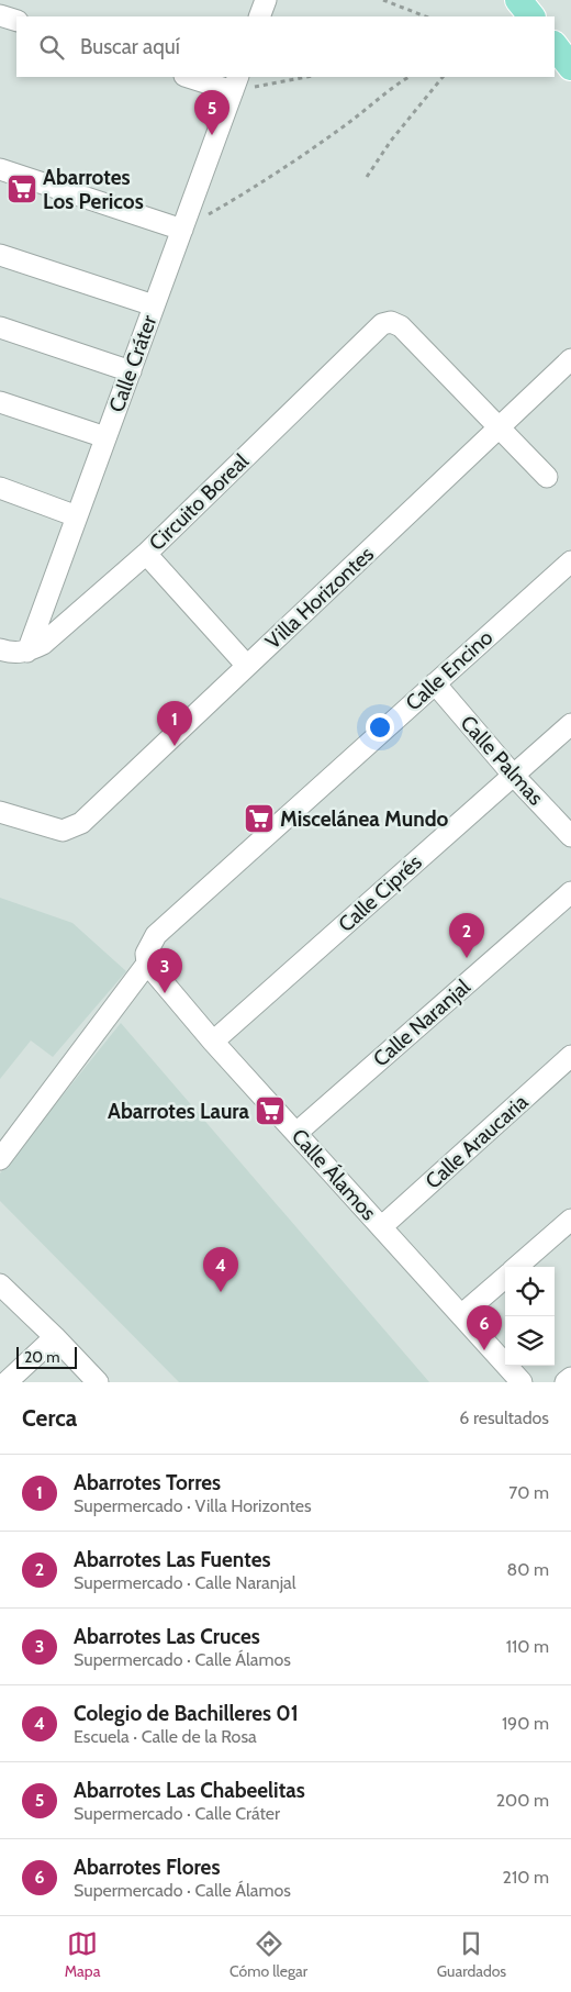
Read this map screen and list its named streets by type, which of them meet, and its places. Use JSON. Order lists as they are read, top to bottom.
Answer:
{
  "streets": {
    "street": [
      "Calle Cráter",
      "Circuito Boreal",
      "Villa Horizontes",
      "Calle Encino",
      "Calle Palmas",
      "Calle Ciprés",
      "Calle Naranjal",
      "Calle Araucaria",
      "Calle Álamos"
    ]
  },
  "crossings": [
    ["Calle Cráter", "Circuito Boreal"],
    ["Circuito Boreal", "Villa Horizontes"],
    ["Calle Encino", "Calle Palmas"],
    ["Calle Encino", "Calle Álamos"],
    ["Calle Palmas", "Calle Ciprés"],
    ["Calle Ciprés", "Calle Álamos"],
    ["Calle Naranjal", "Calle Álamos"],
    ["Calle Araucaria", "Calle Álamos"]
  ],
  "places": {
    "supermarket": ["Abarrotes Los Pericos", "Miscelánea Mundo", "Abarrotes Laura"]
  },
  "scale_bar": "20 m",
  "page": {
    "search": "Buscar aquí",
    "pins": [
      "5",
      "1",
      "2",
      "3",
      "4",
      "6"
    ],
    "scale": "20 m",
    "heading": ["Cerca", "6 resultados"],
    "list": [
      {
        "mark": "1",
        "name": "Abarrotes Torres",
        "note": "Supermercado · Villa Horizontes",
        "value": "70 m"
      },
      {
        "mark": "2",
        "name": "Abarrotes Las Fuentes",
        "note": "Supermercado · Calle Naranjal",
        "value": "80 m"
      },
      {
        "mark": "3",
        "name": "Abarrotes Las Cruces",
        "note": "Supermercado · Calle Álamos",
        "value": "110 m"
      },
      {
        "mark": "4",
        "name": "Colegio de Bachilleres 01",
        "note": "Escuela · Calle de la Rosa",
        "value": "190 m"
      },
      {
        "mark": "5",
        "name": "Abarrotes Las Chabeelitas",
        "note": "Supermercado · Calle Cráter",
        "value": "200 m"
      },
      {
        "mark": "6",
        "name": "Abarrotes Flores",
        "note": "Supermercado · Calle Álamos",
        "value": "210 m"
      }
    ],
    "nav": ["Mapa", "Cómo llegar", "Guardados"]
  }
}
